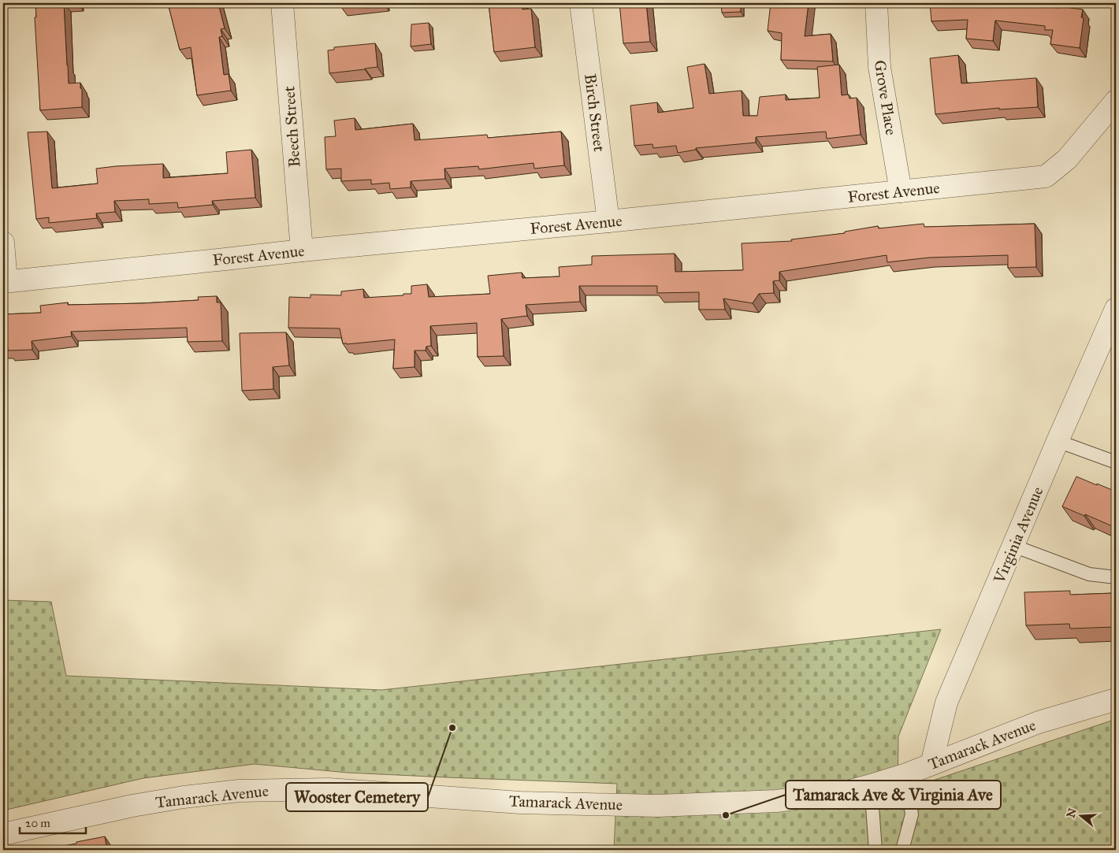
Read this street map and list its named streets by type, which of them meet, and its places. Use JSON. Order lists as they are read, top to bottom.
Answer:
{
  "streets": {
    "street": [
      "Grove Place",
      "Birch Street",
      "Beech Street",
      "Forest Avenue",
      "Virginia Avenue",
      "Tamarack Avenue"
    ]
  },
  "crossings": [
    ["Grove Place", "Forest Avenue"],
    ["Birch Street", "Forest Avenue"],
    ["Beech Street", "Forest Avenue"],
    ["Virginia Avenue", "Tamarack Avenue"]
  ],
  "places": ["Wooster Cemetery", "Tamarack Ave & Virginia Ave"],
  "scale_bar": "20 m",
  "north": "left"
}
